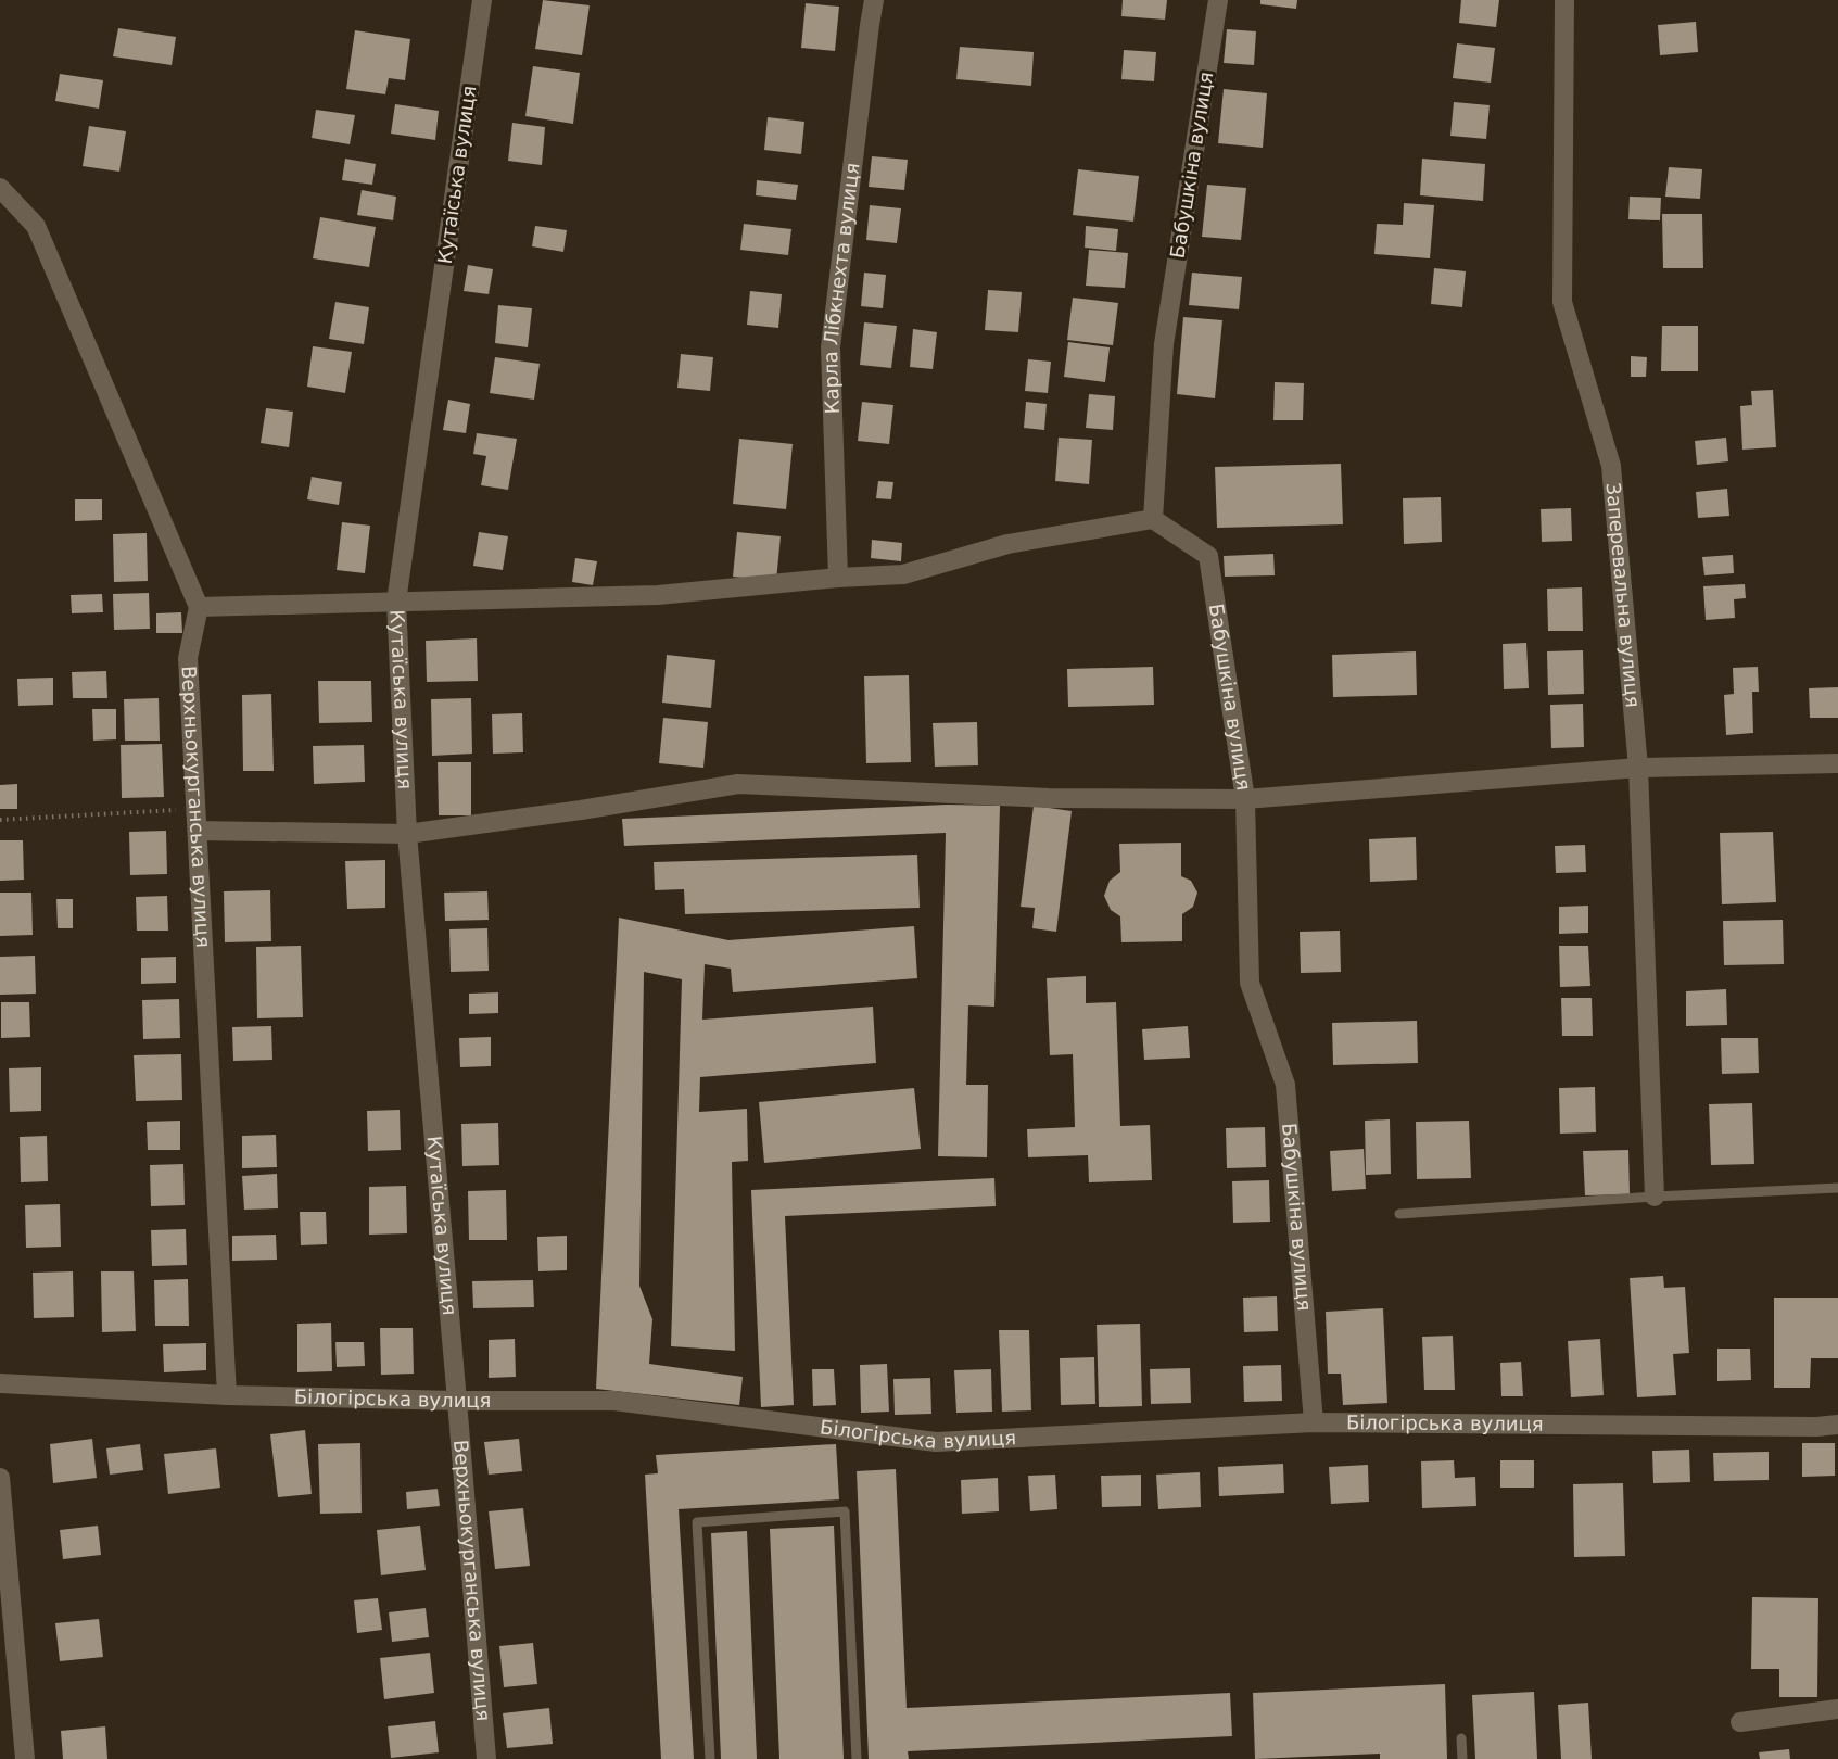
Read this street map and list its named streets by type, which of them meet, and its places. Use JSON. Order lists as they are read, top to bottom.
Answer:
{
  "streets": {
    "street": [
      "Бабушкіна вулиця",
      "Кутаїська вулиця",
      "Карла Лібкнехта вулиця",
      "Заперевальна вулиця",
      "Верхньокурганська вулиця",
      "Білогірська вулиця"
    ]
  },
  "crossings": [
    ["Бабушкіна вулиця", "Білогірська вулиця"],
    ["Кутаїська вулиця", "Верхньокурганська вулиця"],
    ["Кутаїська вулиця", "Білогірська вулиця"],
    ["Верхньокурганська вулиця", "Білогірська вулиця"]
  ]
}
